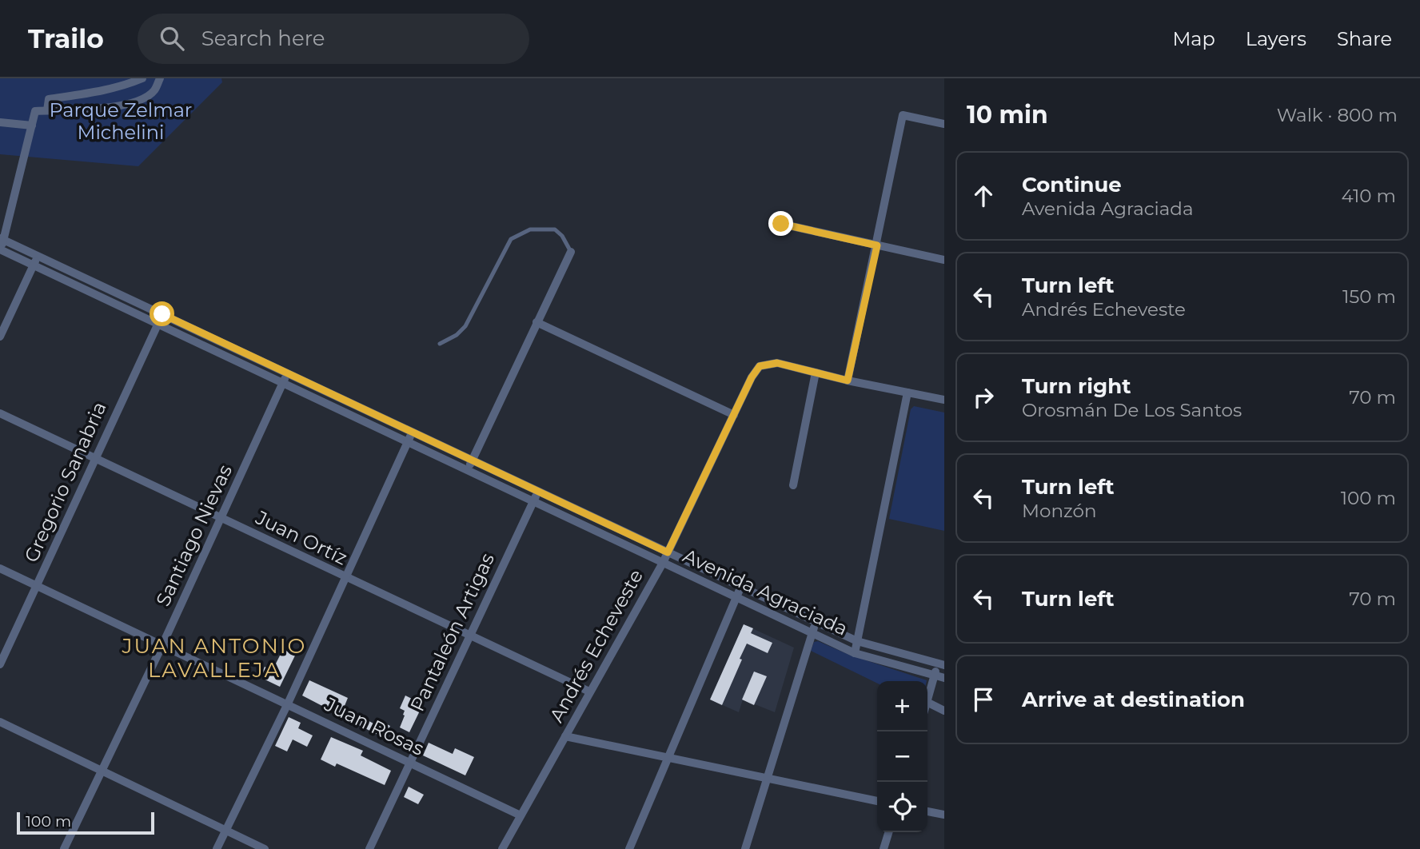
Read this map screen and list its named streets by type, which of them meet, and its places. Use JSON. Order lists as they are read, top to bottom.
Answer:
{
  "streets": {
    "street": [
      "Gregorio Sanabria",
      "Santiago Nievas",
      "Juan Ortíz",
      "Avenida Agraciada",
      "Pantaleón Artigas",
      "Andrés Echeveste",
      "Juan Rosas"
    ]
  },
  "crossings": [
    ["Gregorio Sanabria", "Juan Ortíz"],
    ["Gregorio Sanabria", "Avenida Agraciada"],
    ["Gregorio Sanabria", "Juan Rosas"],
    ["Santiago Nievas", "Juan Ortíz"],
    ["Santiago Nievas", "Avenida Agraciada"],
    ["Santiago Nievas", "Juan Rosas"],
    ["Juan Ortíz", "Pantaleón Artigas"],
    ["Juan Ortíz", "Andrés Echeveste"],
    ["Avenida Agraciada", "Pantaleón Artigas"],
    ["Avenida Agraciada", "Andrés Echeveste"],
    ["Pantaleón Artigas", "Juan Rosas"],
    ["Andrés Echeveste", "Juan Rosas"]
  ],
  "districts": ["JUAN ANTONIO LAVALLEJA"],
  "parks": ["Parque Zelmar Michelini"],
  "scale_bar": "100 m",
  "page": {
    "header": "Trailo",
    "search": "Search here",
    "nav": ["Map", "Layers", "Share"],
    "heading": ["10 min", "Walk · 800 m"],
    "list": [
      ["Continue", "Avenida Agraciada", "410 m"],
      ["Turn left", "Andrés Echeveste", "150 m"],
      ["Turn right", "Orosmán De Los Santos", "70 m"],
      ["Turn left", "Monzón", "100 m"],
      ["Turn left", "70 m"],
      "Arrive at destination"
    ],
    "map_buttons": ["+", "−"],
    "scale": "100 m"
  }
}
